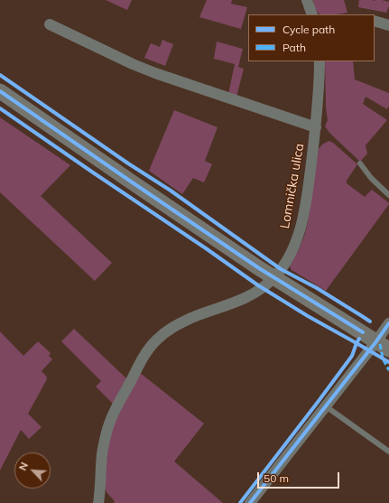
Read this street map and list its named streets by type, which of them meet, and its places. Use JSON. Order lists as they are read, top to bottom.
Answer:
{
  "streets": {
    "street": ["Lomnička ulica"]
  },
  "legend": ["Cycle path", "Path"],
  "scale_bar": "50 m",
  "north": "top left"
}
